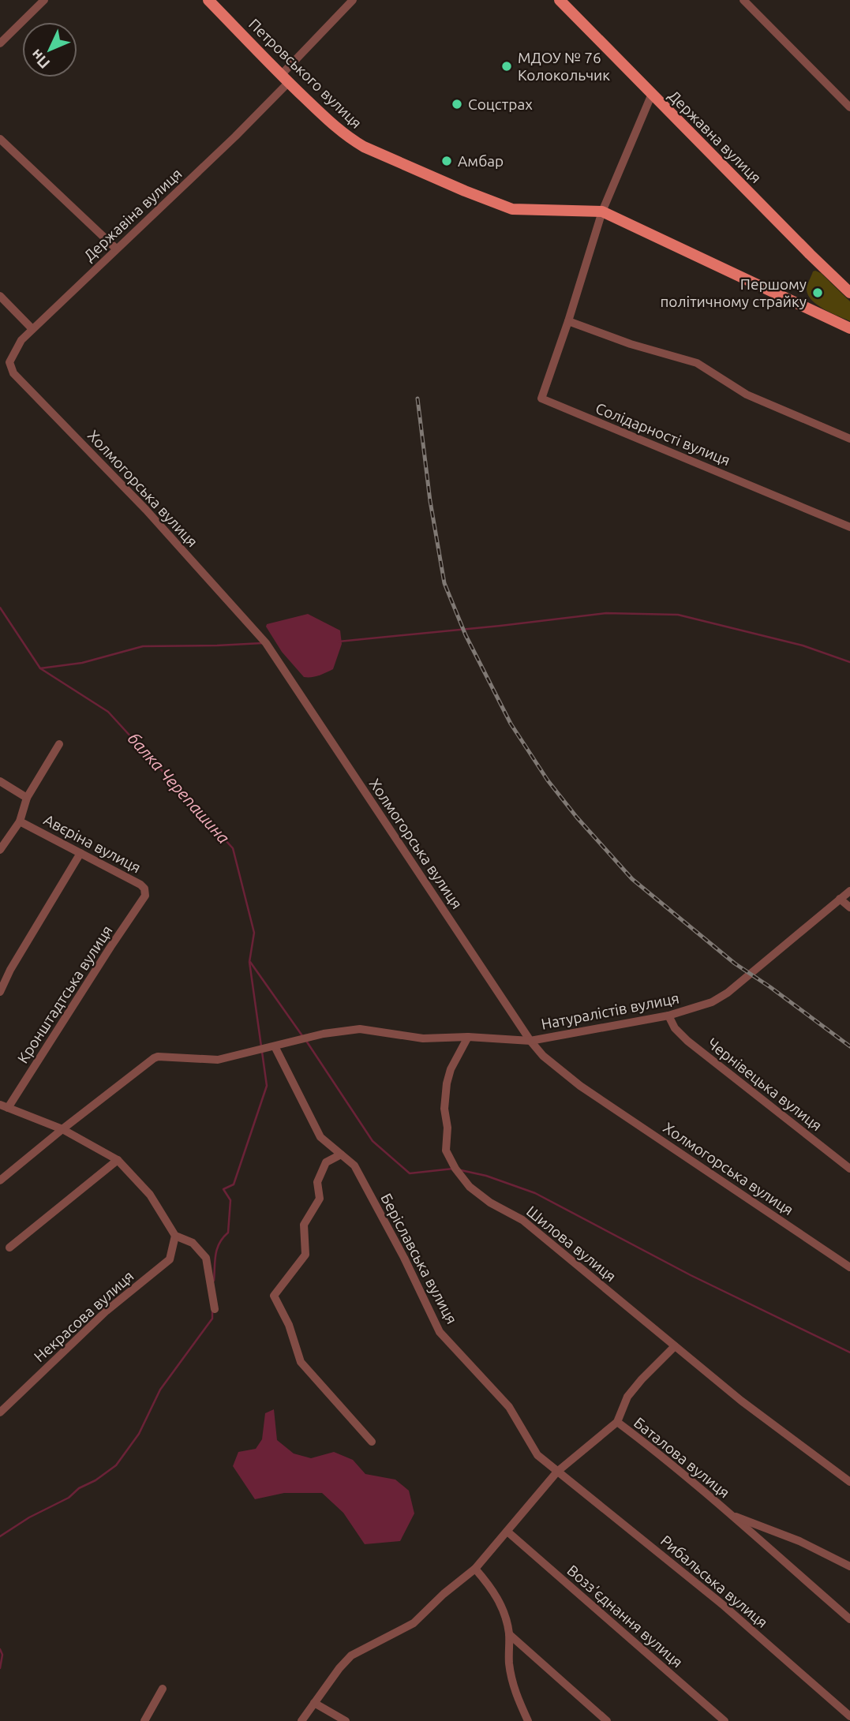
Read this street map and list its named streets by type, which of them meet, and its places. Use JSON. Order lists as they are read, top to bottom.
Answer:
{
  "streets": {
    "main road": ["Петровського вулиця", "Державна вулиця"],
    "street": [
      "Державіна вулиця",
      "Солідарності вулиця",
      "Холмогорська вулиця",
      "Авєріна вулиця",
      "Кронштадтська вулиця",
      "Натуралістів вулиця",
      "Чернівецька вулиця",
      "Шилова вулиця",
      "Беріславська вулиця",
      "Некрасова вулиця",
      "Баталова вулиця",
      "Рибальська вулиця",
      "Возз’єднання вулиця"
    ]
  },
  "crossings": [
    ["Петровського вулиця", "Державіна вулиця"],
    ["Петровського вулиця", "Солідарності вулиця"],
    ["Державна вулиця", "Солідарності вулиця"],
    ["Державіна вулиця", "Холмогорська вулиця"],
    ["Холмогорська вулиця", "Натуралістів вулиця"],
    ["Авєріна вулиця", "Кронштадтська вулиця"],
    ["Натуралістів вулиця", "Чернівецька вулиця"],
    ["Натуралістів вулиця", "Шилова вулиця"],
    ["Натуралістів вулиця", "Беріславська вулиця"],
    ["Беріславська вулиця", "Рибальська вулиця"]
  ],
  "water": ["балка Черепашина"],
  "places": [
    "МДОУ № 76 Колокольчик",
    "Соцстрах",
    "Амбар",
    "Першому політичному страйку"
  ],
  "north": "bottom left"
}
